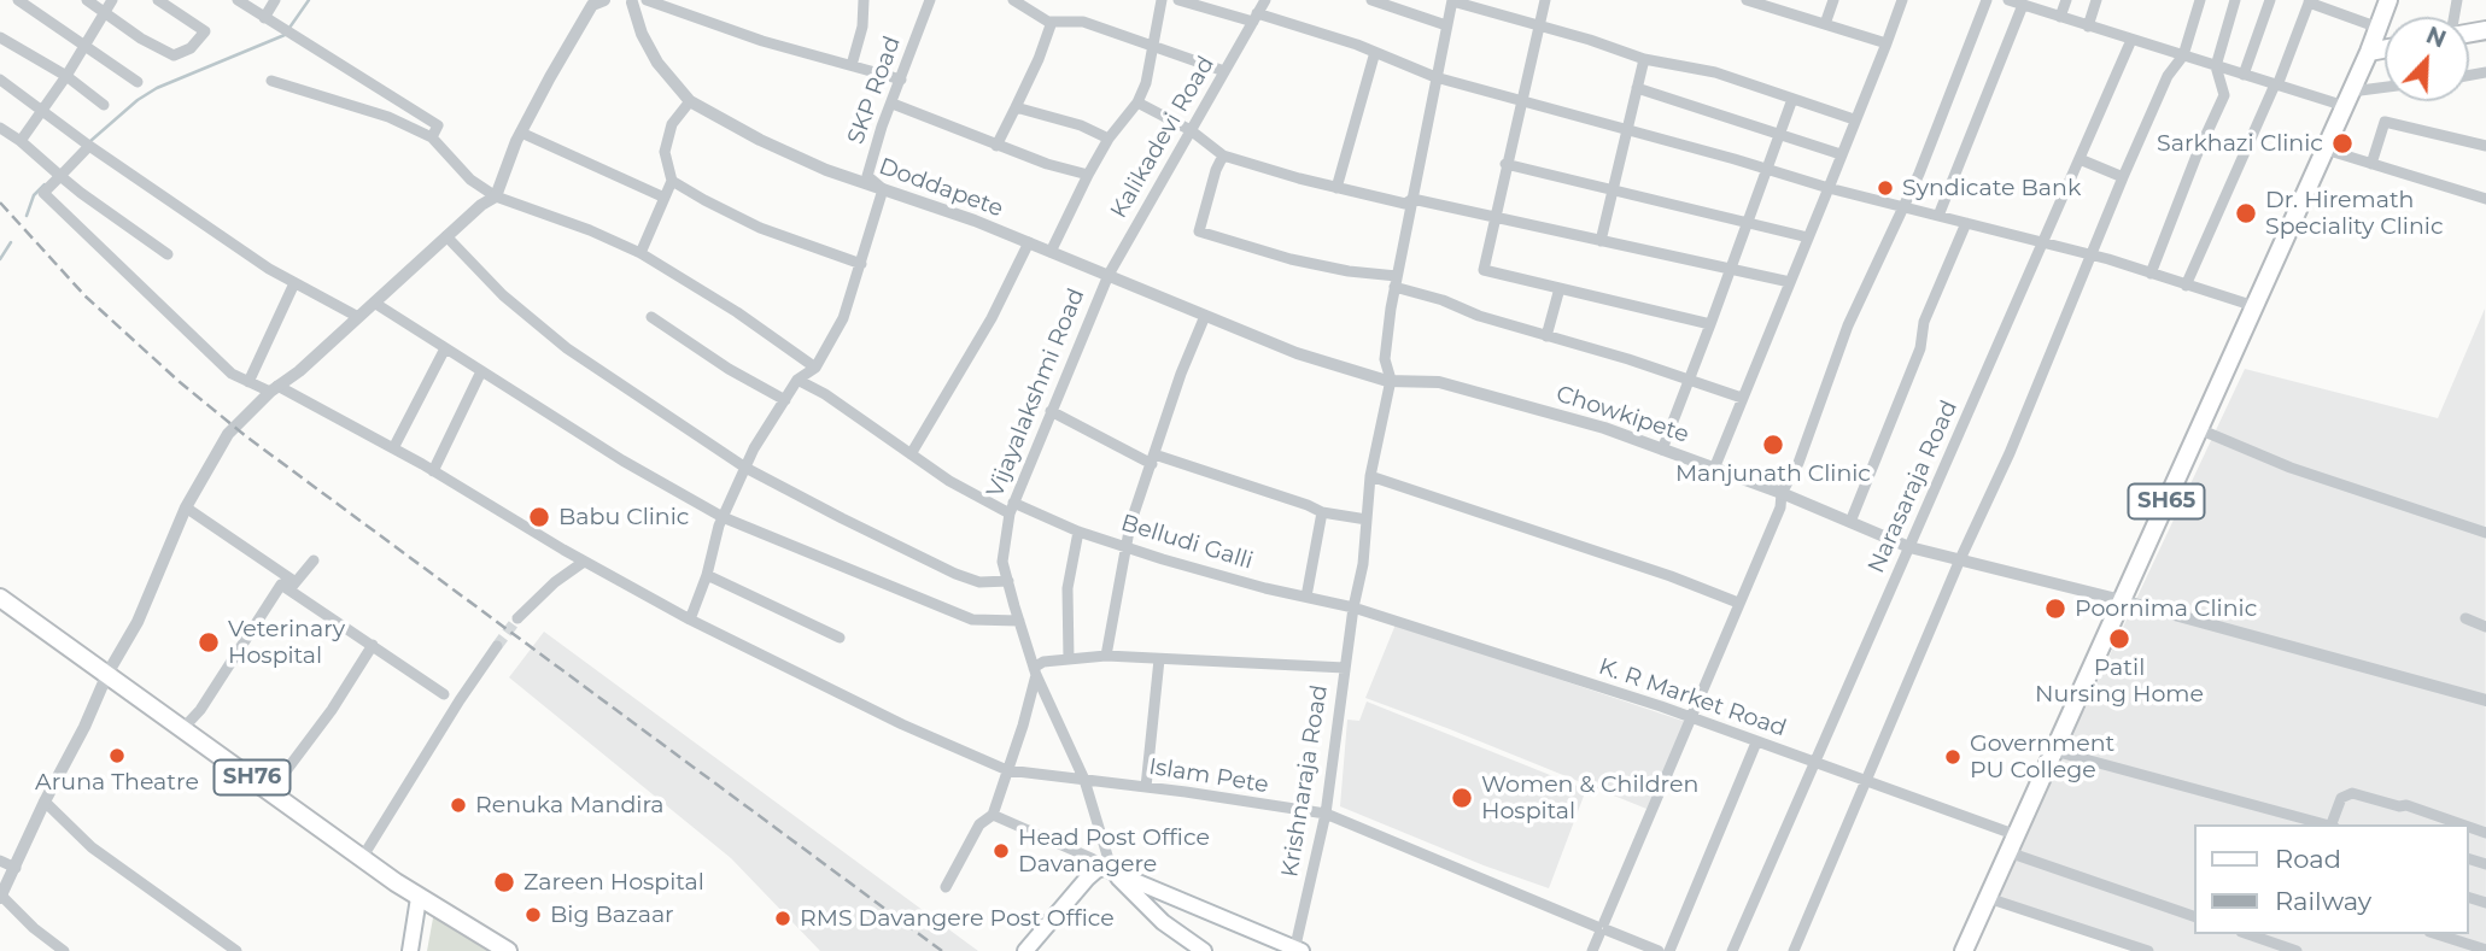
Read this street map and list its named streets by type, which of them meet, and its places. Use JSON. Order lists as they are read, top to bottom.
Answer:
{
  "streets": {
    "main road": ["SH65", "SH76"],
    "street": [
      "SKP Road",
      "Kalikadevi Road",
      "Doddapete",
      "Vijayalakshmi Road",
      "Chowkipete",
      "Narasaraja Road",
      "Belludi Galli",
      "K. R Market Road",
      "Islam Pete",
      "Krishnaraja Road"
    ]
  },
  "crossings": [
    ["SKP Road", "Doddapete"],
    ["Kalikadevi Road", "Doddapete"],
    ["Kalikadevi Road", "Vijayalakshmi Road"],
    ["Kalikadevi Road", "Chowkipete"],
    ["Doddapete", "Vijayalakshmi Road"],
    ["Doddapete", "Chowkipete"],
    ["Vijayalakshmi Road", "Chowkipete"],
    ["Vijayalakshmi Road", "Belludi Galli"],
    ["Vijayalakshmi Road", "Islam Pete"],
    ["Chowkipete", "Narasaraja Road"],
    ["Chowkipete", "SH65"],
    ["Chowkipete", "Krishnaraja Road"],
    ["Narasaraja Road", "K. R Market Road"],
    ["SH65", "K. R Market Road"],
    ["Belludi Galli", "K. R Market Road"],
    ["Belludi Galli", "Krishnaraja Road"],
    ["K. R Market Road", "Krishnaraja Road"],
    ["Islam Pete", "Krishnaraja Road"]
  ],
  "places": [
    "Sarkhazi Clinic",
    "Syndicate Bank",
    "Dr. Hiremath Speciality Clinic",
    "Manjunath Clinic",
    "Babu Clinic",
    "Poornima Clinic",
    "Patil Nursing Home",
    "Veterinary Hospital",
    "Aruna Theatre",
    "Government PU College",
    "Women & Children Hospital",
    "Renuka Mandira",
    "Head Post Office Davanagere",
    "Zareen Hospital",
    "Big Bazaar",
    "RMS Davangere Post Office"
  ],
  "legend": ["Road", "Railway"],
  "north": "top right"
}
